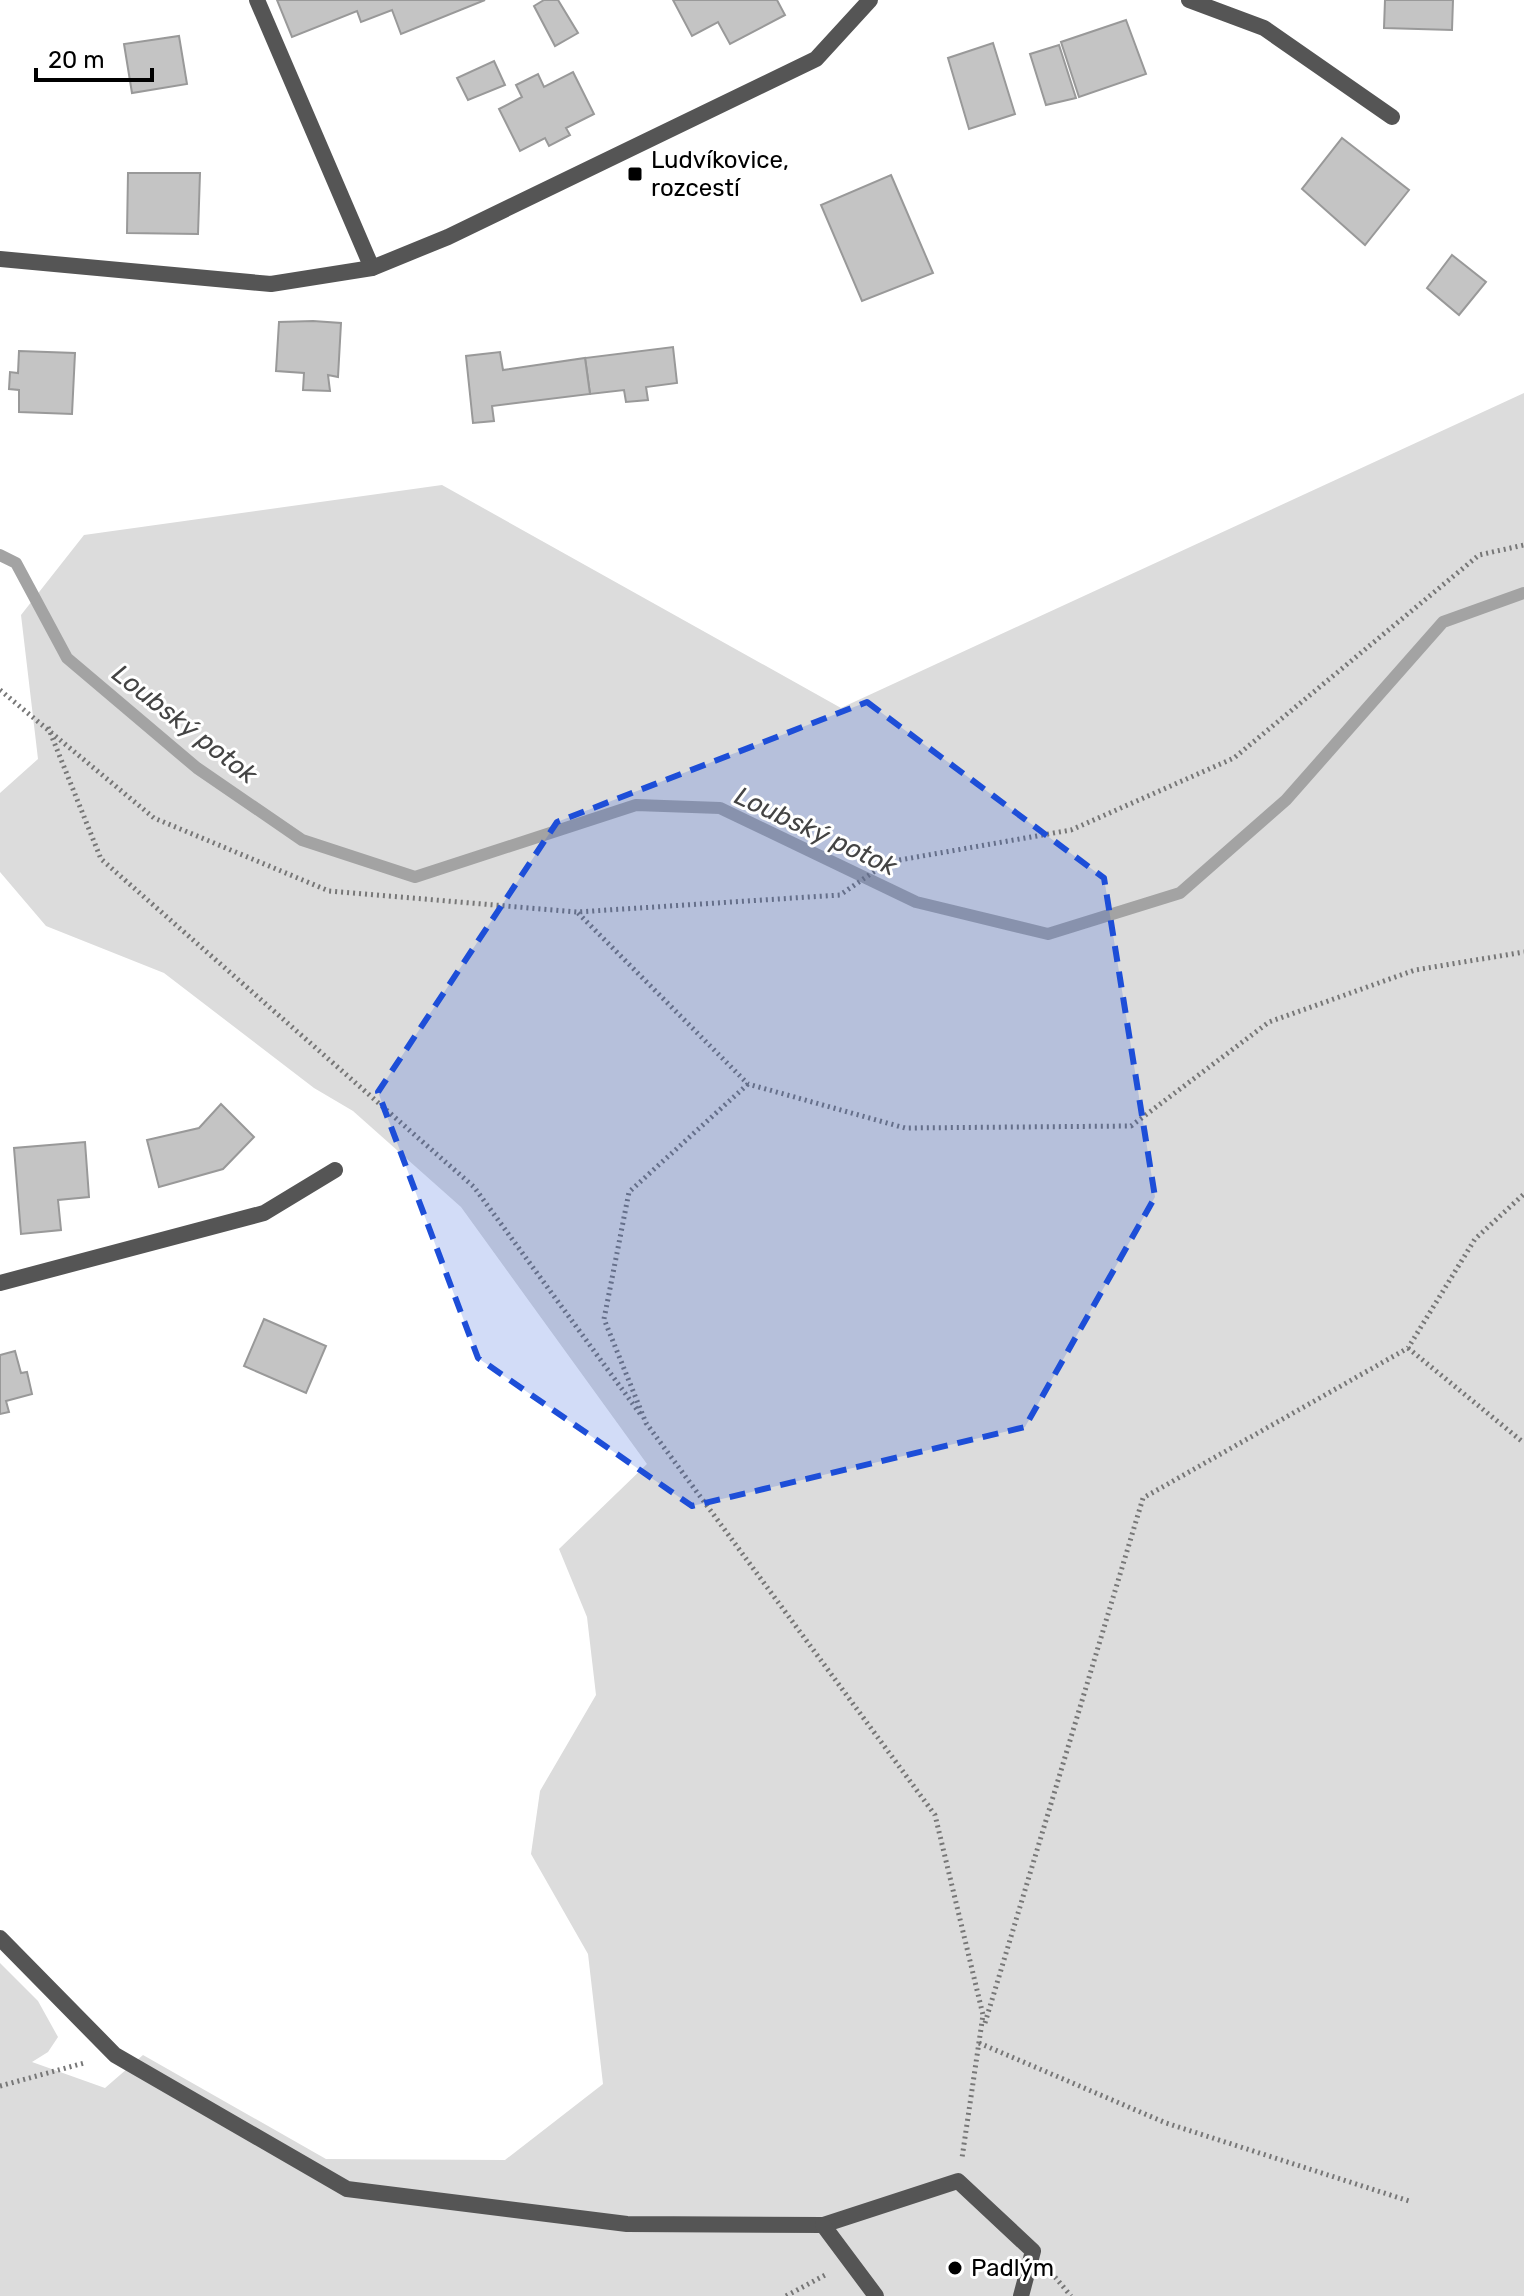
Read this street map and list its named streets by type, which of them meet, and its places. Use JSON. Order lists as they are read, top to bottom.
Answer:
{
  "water": ["Loubský potok"],
  "places": {
    "transit": ["Ludvíkovice, rozcestí"],
    "other": ["Padlým"]
  },
  "scale_bar": "20 m"
}
